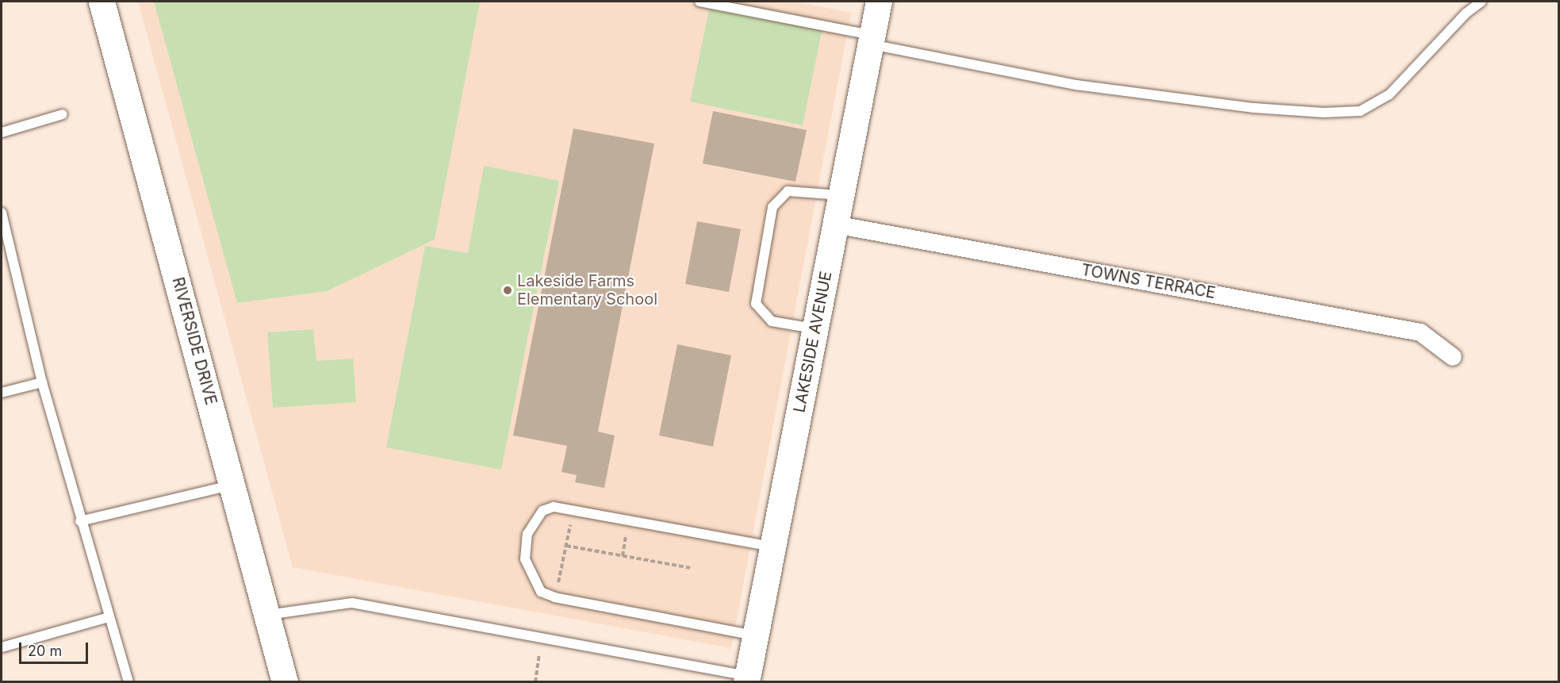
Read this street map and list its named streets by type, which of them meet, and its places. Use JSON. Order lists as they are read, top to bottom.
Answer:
{
  "streets": {
    "main road": ["RIVERSIDE DRIVE", "LAKESIDE AVENUE"],
    "street": ["TOWNS TERRACE"]
  },
  "crossings": [
    ["TOWNS TERRACE", "LAKESIDE AVENUE"]
  ],
  "places": ["Lakeside Farms Elementary School"],
  "scale_bar": "20 m"
}
